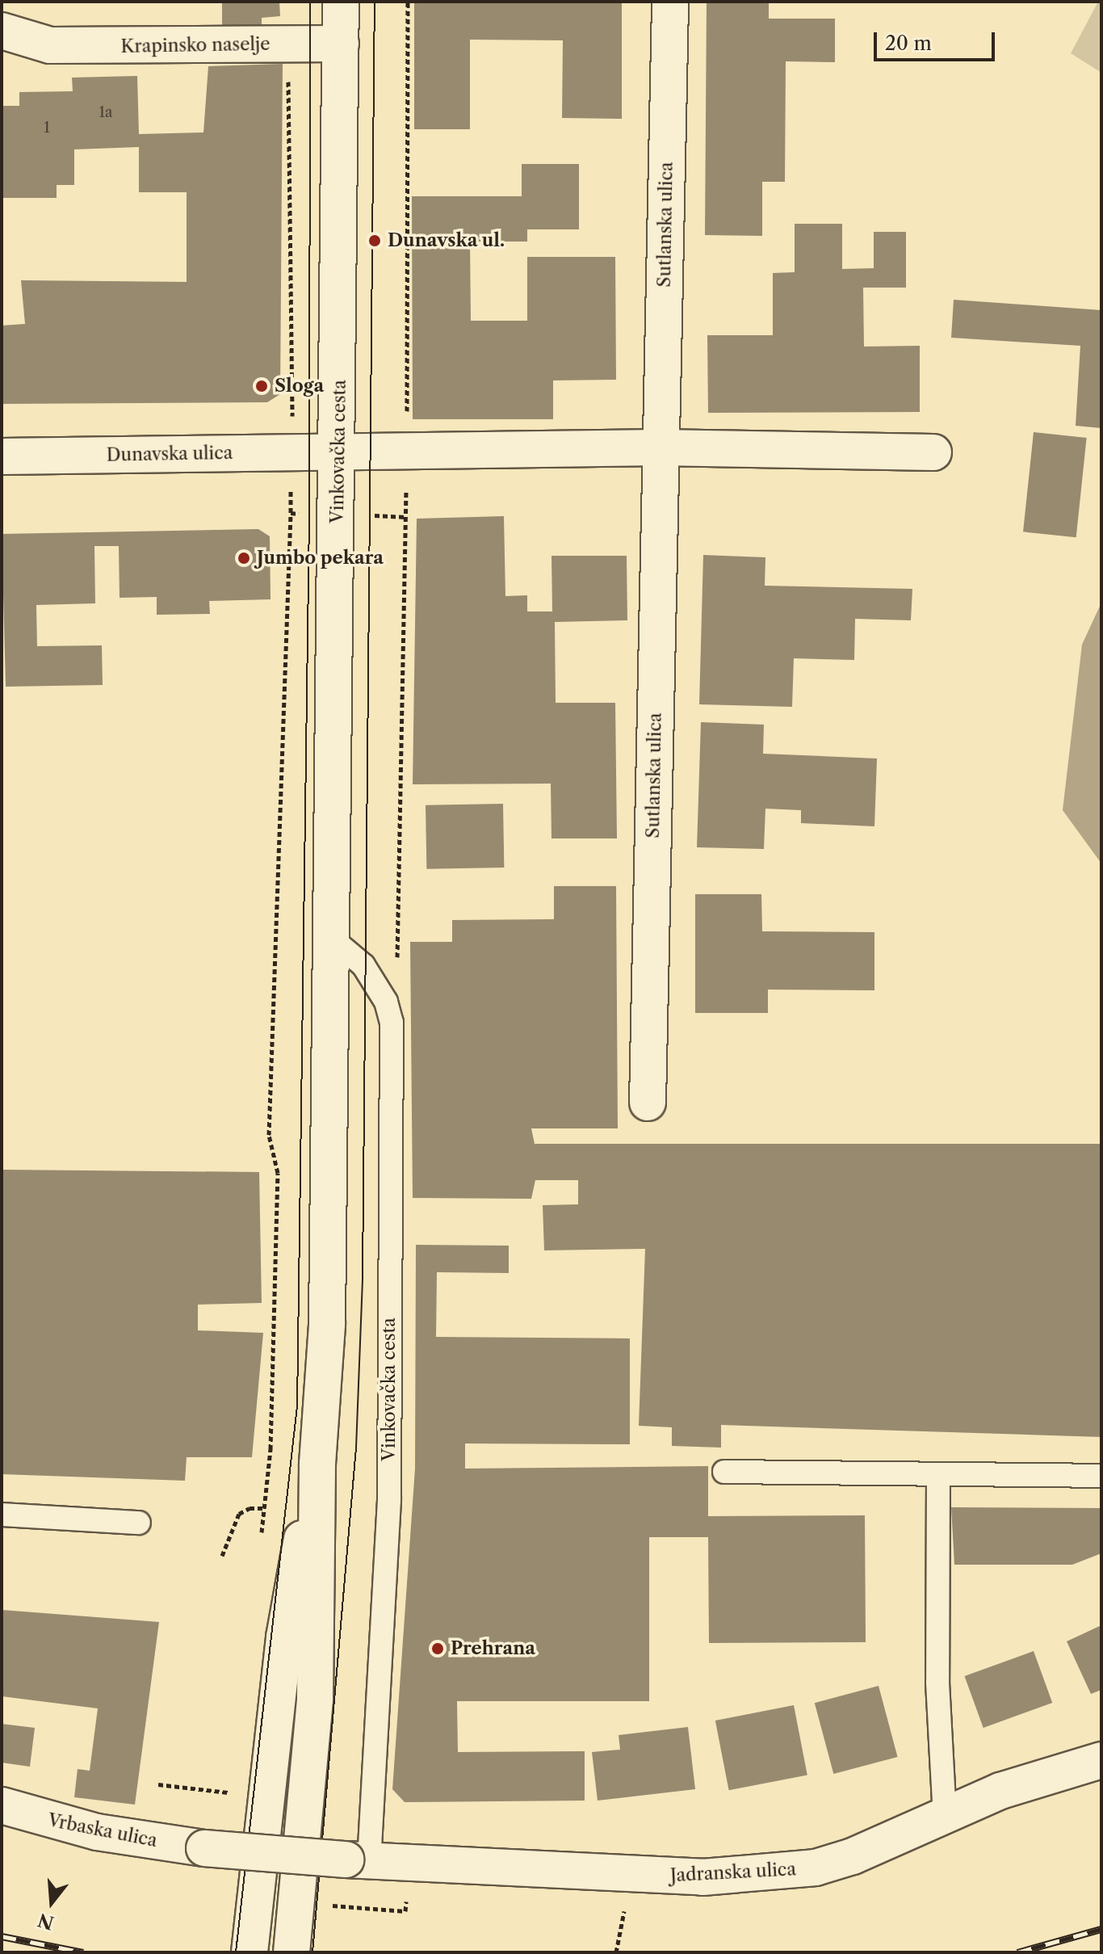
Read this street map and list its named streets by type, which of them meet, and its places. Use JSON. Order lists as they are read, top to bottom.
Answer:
{
  "streets": {
    "street": [
      "Krapinsko naselje",
      "Sutlanska ulica",
      "Vinkovačka cesta",
      "Dunavska ulica",
      "Vrbaska ulica",
      "Jadranska ulica"
    ]
  },
  "crossings": [
    ["Krapinsko naselje", "Vinkovačka cesta"],
    ["Vinkovačka cesta", "Dunavska ulica"],
    ["Vinkovačka cesta", "Vrbaska ulica"],
    ["Vinkovačka cesta", "Jadranska ulica"],
    ["Vrbaska ulica", "Jadranska ulica"]
  ],
  "places": [
    "Dunavska ul.",
    "Sloga",
    "Jumbo pekara",
    "Prehrana"
  ],
  "house_numbers": ["1a", "1"],
  "scale_bar": "20 m",
  "north": "bottom"
}
